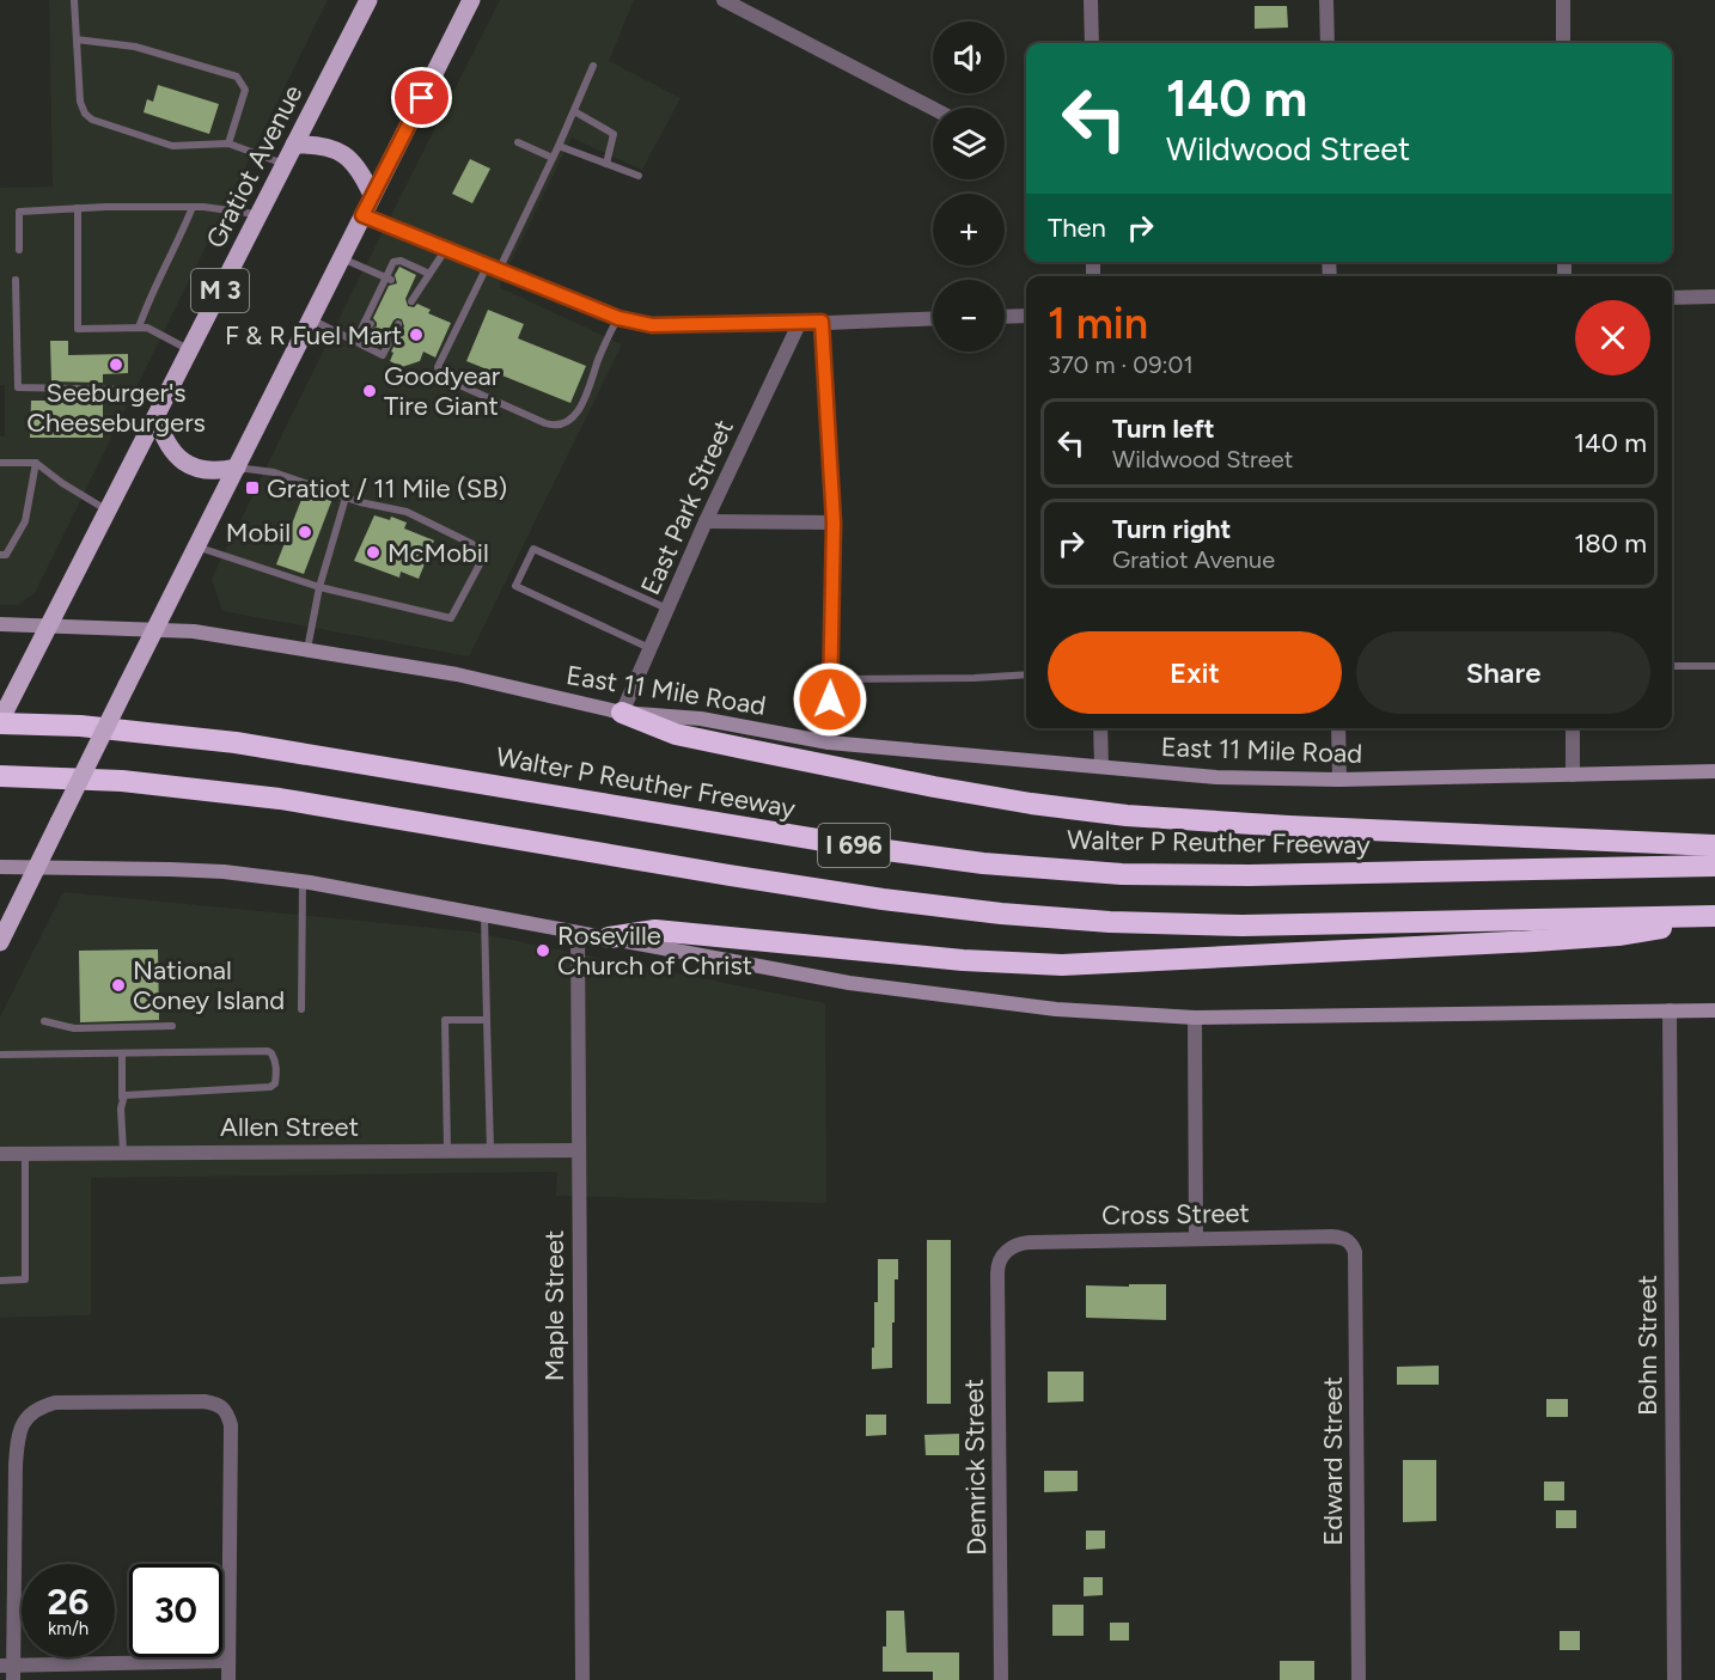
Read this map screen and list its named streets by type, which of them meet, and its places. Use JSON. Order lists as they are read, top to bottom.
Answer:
{
  "streets": {
    "highway": ["Walter P Reuther Freeway", "I 696"],
    "main road": ["Gratiot Avenue", "M 3", "East 11 Mile Road"],
    "street": [
      "East Park Street",
      "Allen Street",
      "Cross Street",
      "Maple Street",
      "Bohn Street",
      "Edward Street",
      "Demrick Street"
    ]
  },
  "crossings": [
    ["Gratiot Avenue", "M 3"],
    ["Gratiot Avenue", "East 11 Mile Road"],
    ["M 3", "East 11 Mile Road"],
    ["M 3", "Walter P Reuther Freeway"],
    ["East Park Street", "East 11 Mile Road"],
    ["Allen Street", "Maple Street"],
    ["Cross Street", "Edward Street"],
    ["Cross Street", "Demrick Street"]
  ],
  "places": {
    "other": [
      "F & R Fuel Mart",
      "Seeburger's Cheeseburgers",
      "Goodyear Tire Giant",
      "Mobil",
      "McMobil",
      "Roseville Church of Christ",
      "National Coney Island"
    ],
    "transit": ["Gratiot / 11 Mile (SB)"]
  },
  "page": {
    "map_buttons": ["+", "−"],
    "turn": ["140 m", "Wildwood Street"],
    "then": "Then",
    "heading": ["1 min", "370 m · 09:01"],
    "list": [
      {
        "name": "Turn left",
        "note": "Wildwood Street",
        "value": "140 m"
      },
      {
        "name": "Turn right",
        "note": "Gratiot Avenue",
        "value": "180 m"
      }
    ],
    "buttons": ["Exit", "Share"],
    "speed": "26 km/h",
    "limit": "30"
  }
}
